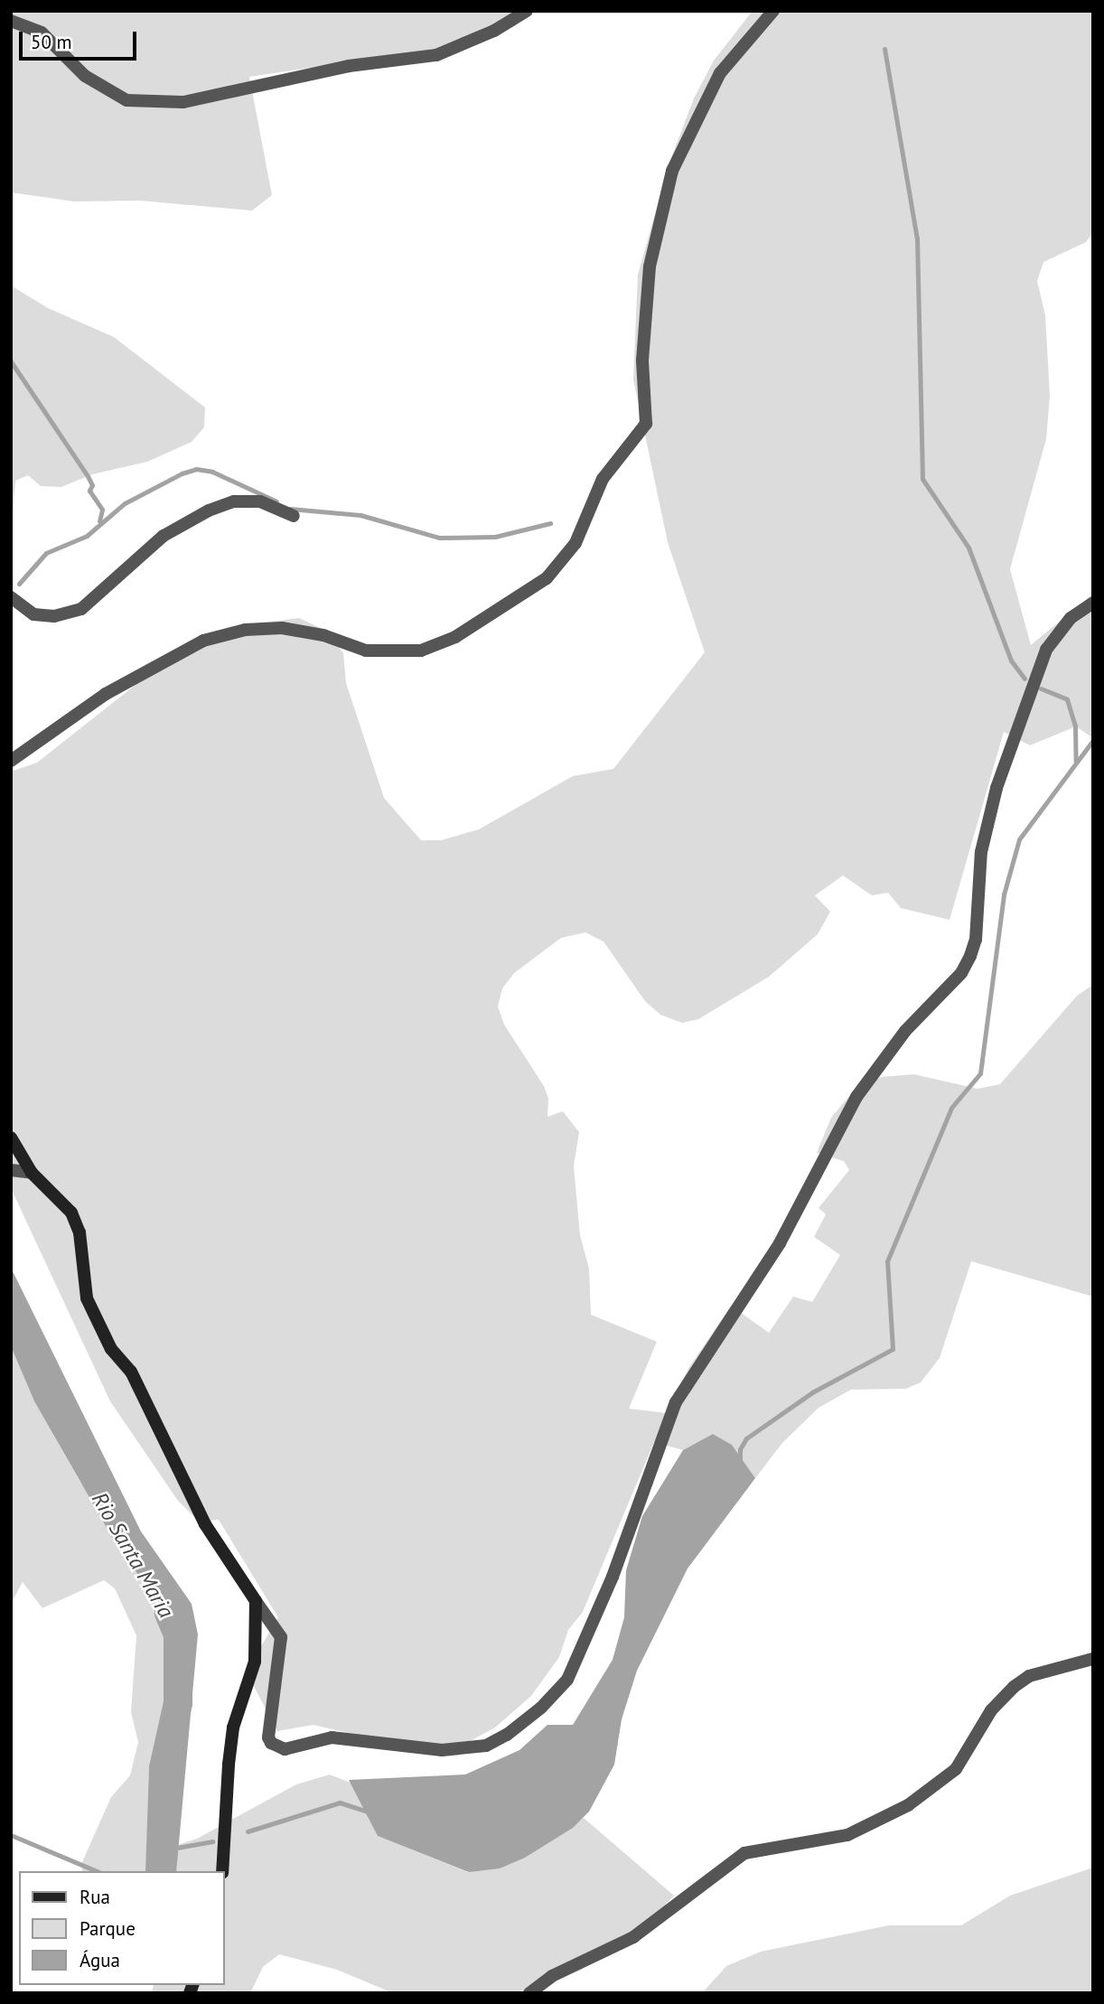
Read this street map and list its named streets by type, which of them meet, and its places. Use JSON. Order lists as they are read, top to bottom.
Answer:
{
  "water": ["Rio Santa Maria"],
  "legend": ["Rua", "Parque", "Água"],
  "scale_bar": "50 m"
}
